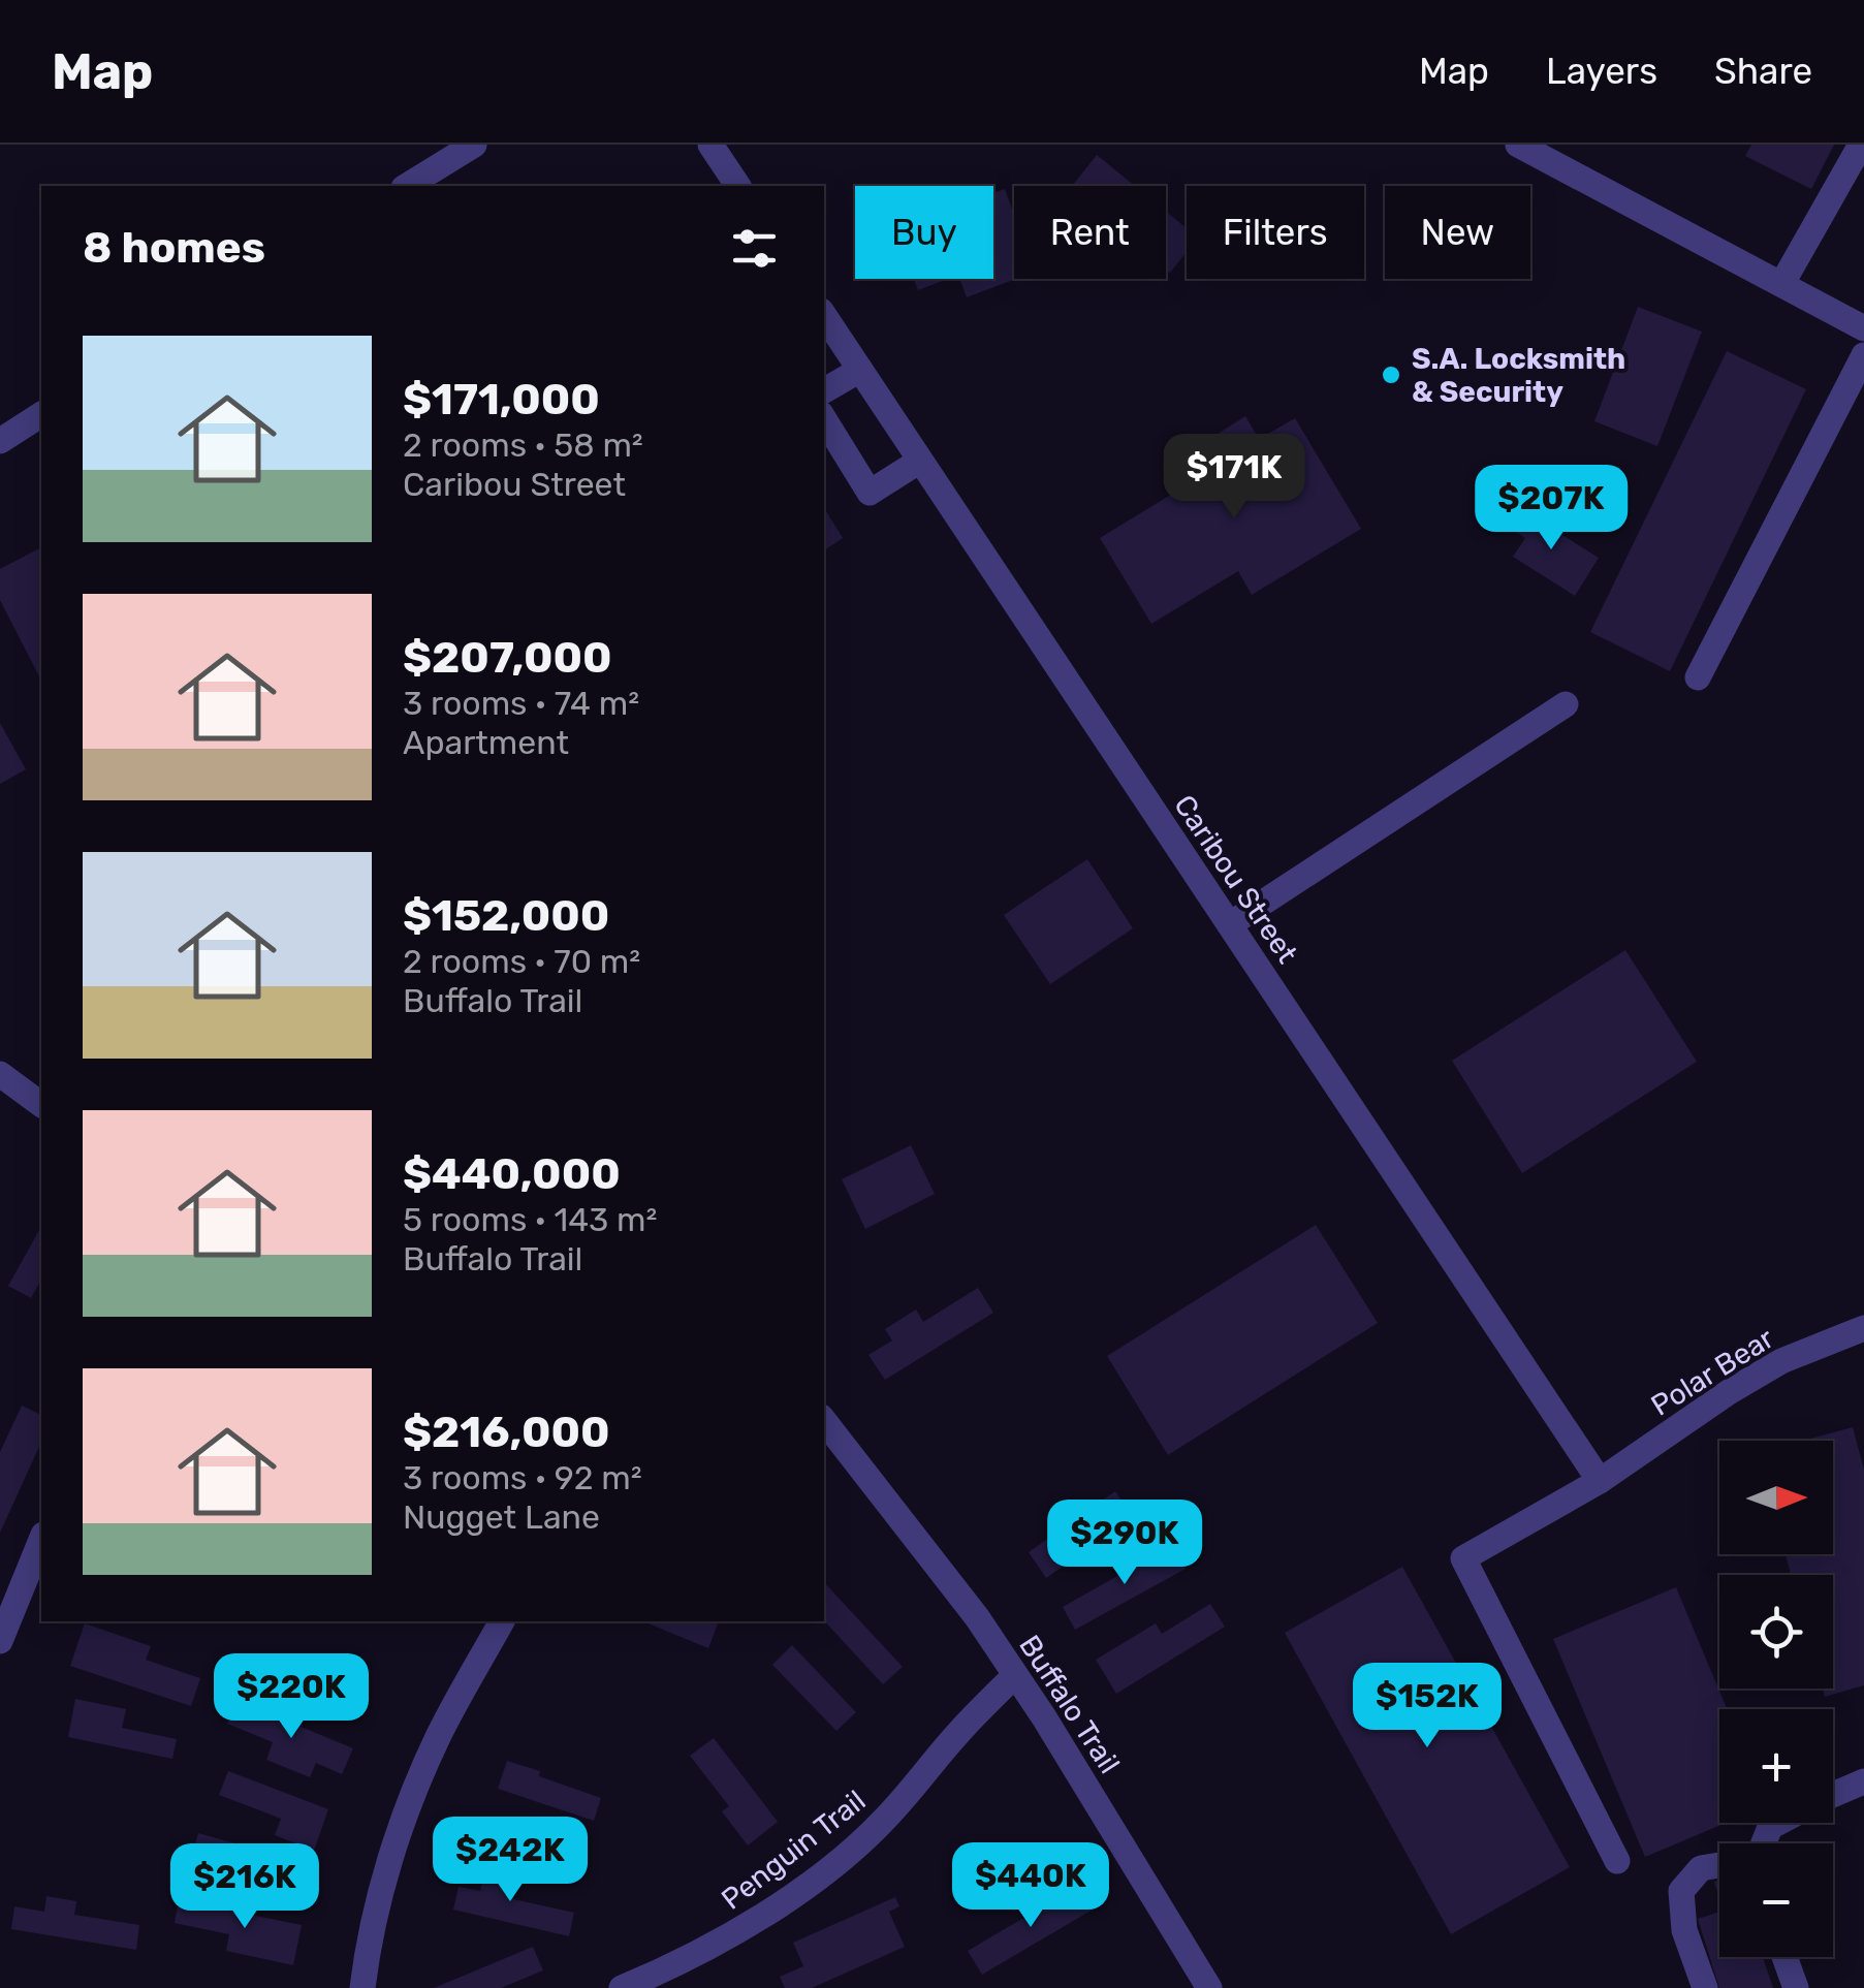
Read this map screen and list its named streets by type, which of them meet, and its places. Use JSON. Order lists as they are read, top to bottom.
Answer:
{
  "streets": {
    "street": [
      "Caribou Street",
      "Polar Bear",
      "Buffalo Trail",
      "Penguin Trail"
    ]
  },
  "crossings": [
    ["Caribou Street", "Polar Bear"],
    ["Buffalo Trail", "Penguin Trail"]
  ],
  "places": ["S.A. Locksmith & Security"],
  "north": "right",
  "page": {
    "header": "Map",
    "nav": ["Map", "Layers", "Share"],
    "chip": [
      "Buy",
      "Rent",
      "Filters",
      "New"
    ],
    "heading": "8 homes",
    "list": [
      {
        "name": "$171,000",
        "note": "2 rooms · 58 m² · Caribou Street"
      },
      {
        "name": "$207,000",
        "note": "3 rooms · 74 m² · Apartment"
      },
      {
        "name": "$152,000",
        "note": "2 rooms · 70 m² · Buffalo Trail"
      },
      {
        "name": "$440,000",
        "note": "5 rooms · 143 m² · Buffalo Trail"
      },
      {
        "name": "$216,000",
        "note": "3 rooms · 92 m² · Nugget Lane"
      }
    ],
    "price": [
      "$171K",
      "$207K",
      "$290K",
      "$220K",
      "$152K",
      "$242K",
      "$440K",
      "$216K"
    ],
    "map_buttons": ["+", "−"]
  }
}
